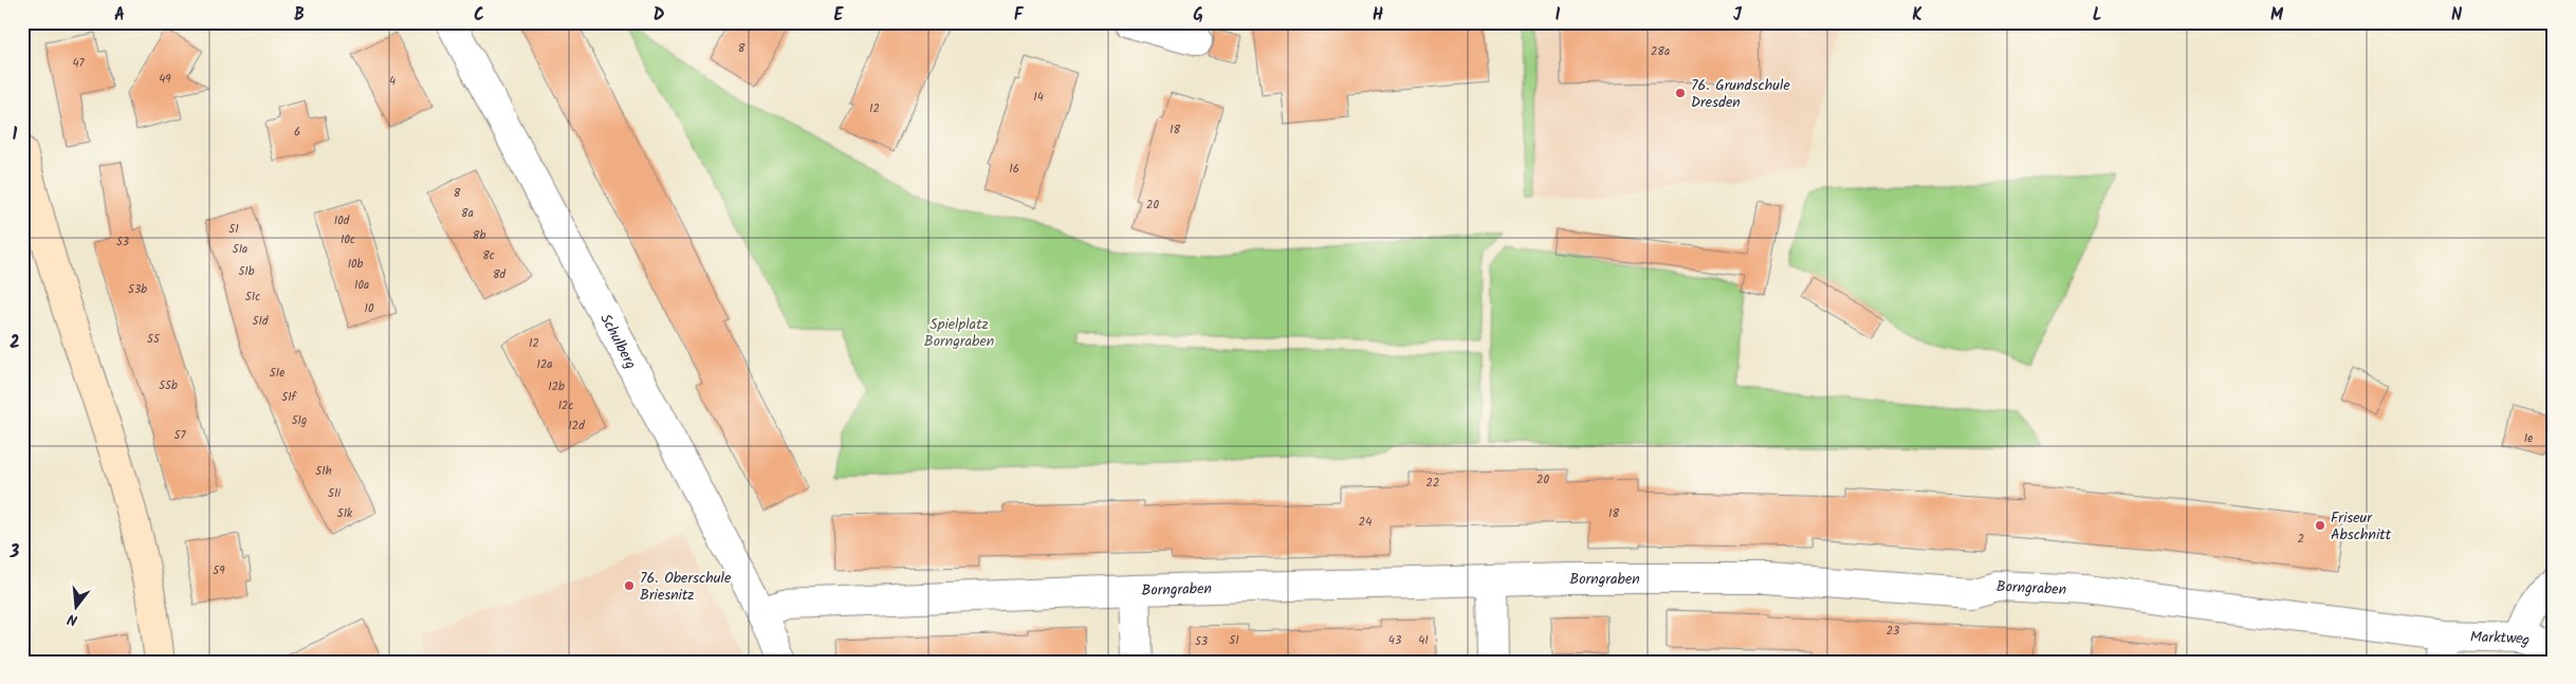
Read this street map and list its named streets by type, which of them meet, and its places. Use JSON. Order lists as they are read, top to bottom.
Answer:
{
  "streets": {
    "street": ["Schulberg", "Borngraben", "Marktweg"]
  },
  "crossings": [
    ["Schulberg", "Borngraben"],
    ["Borngraben", "Marktweg"]
  ],
  "parks": ["Spielplatz Borngraben"],
  "places": ["76. Grundschule Dresden", "Friseur Abschnitt", "76. Oberschule Briesnitz"],
  "house_numbers": [
    "8",
    "28a",
    "47",
    "49",
    "4",
    "14",
    "12",
    "18",
    "6",
    "16",
    "8",
    "20",
    "8a",
    "10d",
    "51",
    "8b",
    "10c",
    "53",
    "51a",
    "8c",
    "10b",
    "51b",
    "8d",
    "10a",
    "53b",
    "51c",
    "10",
    "51d",
    "55",
    "12",
    "12a",
    "51e",
    "55b",
    "12b",
    "51f",
    "12c",
    "51g",
    "12d",
    "57",
    "1e",
    "51h",
    "20",
    "22",
    "51i",
    "51k",
    "18",
    "24",
    "2",
    "59",
    "23",
    "51",
    "43",
    "41",
    "53"
  ],
  "north": "bottom",
  "grid": {
    "columns": [
      "A",
      "B",
      "C",
      "D",
      "E",
      "F",
      "G",
      "H",
      "I",
      "J",
      "K",
      "L",
      "M",
      "N"
    ],
    "rows": ["1", "2", "3"]
  }
}
